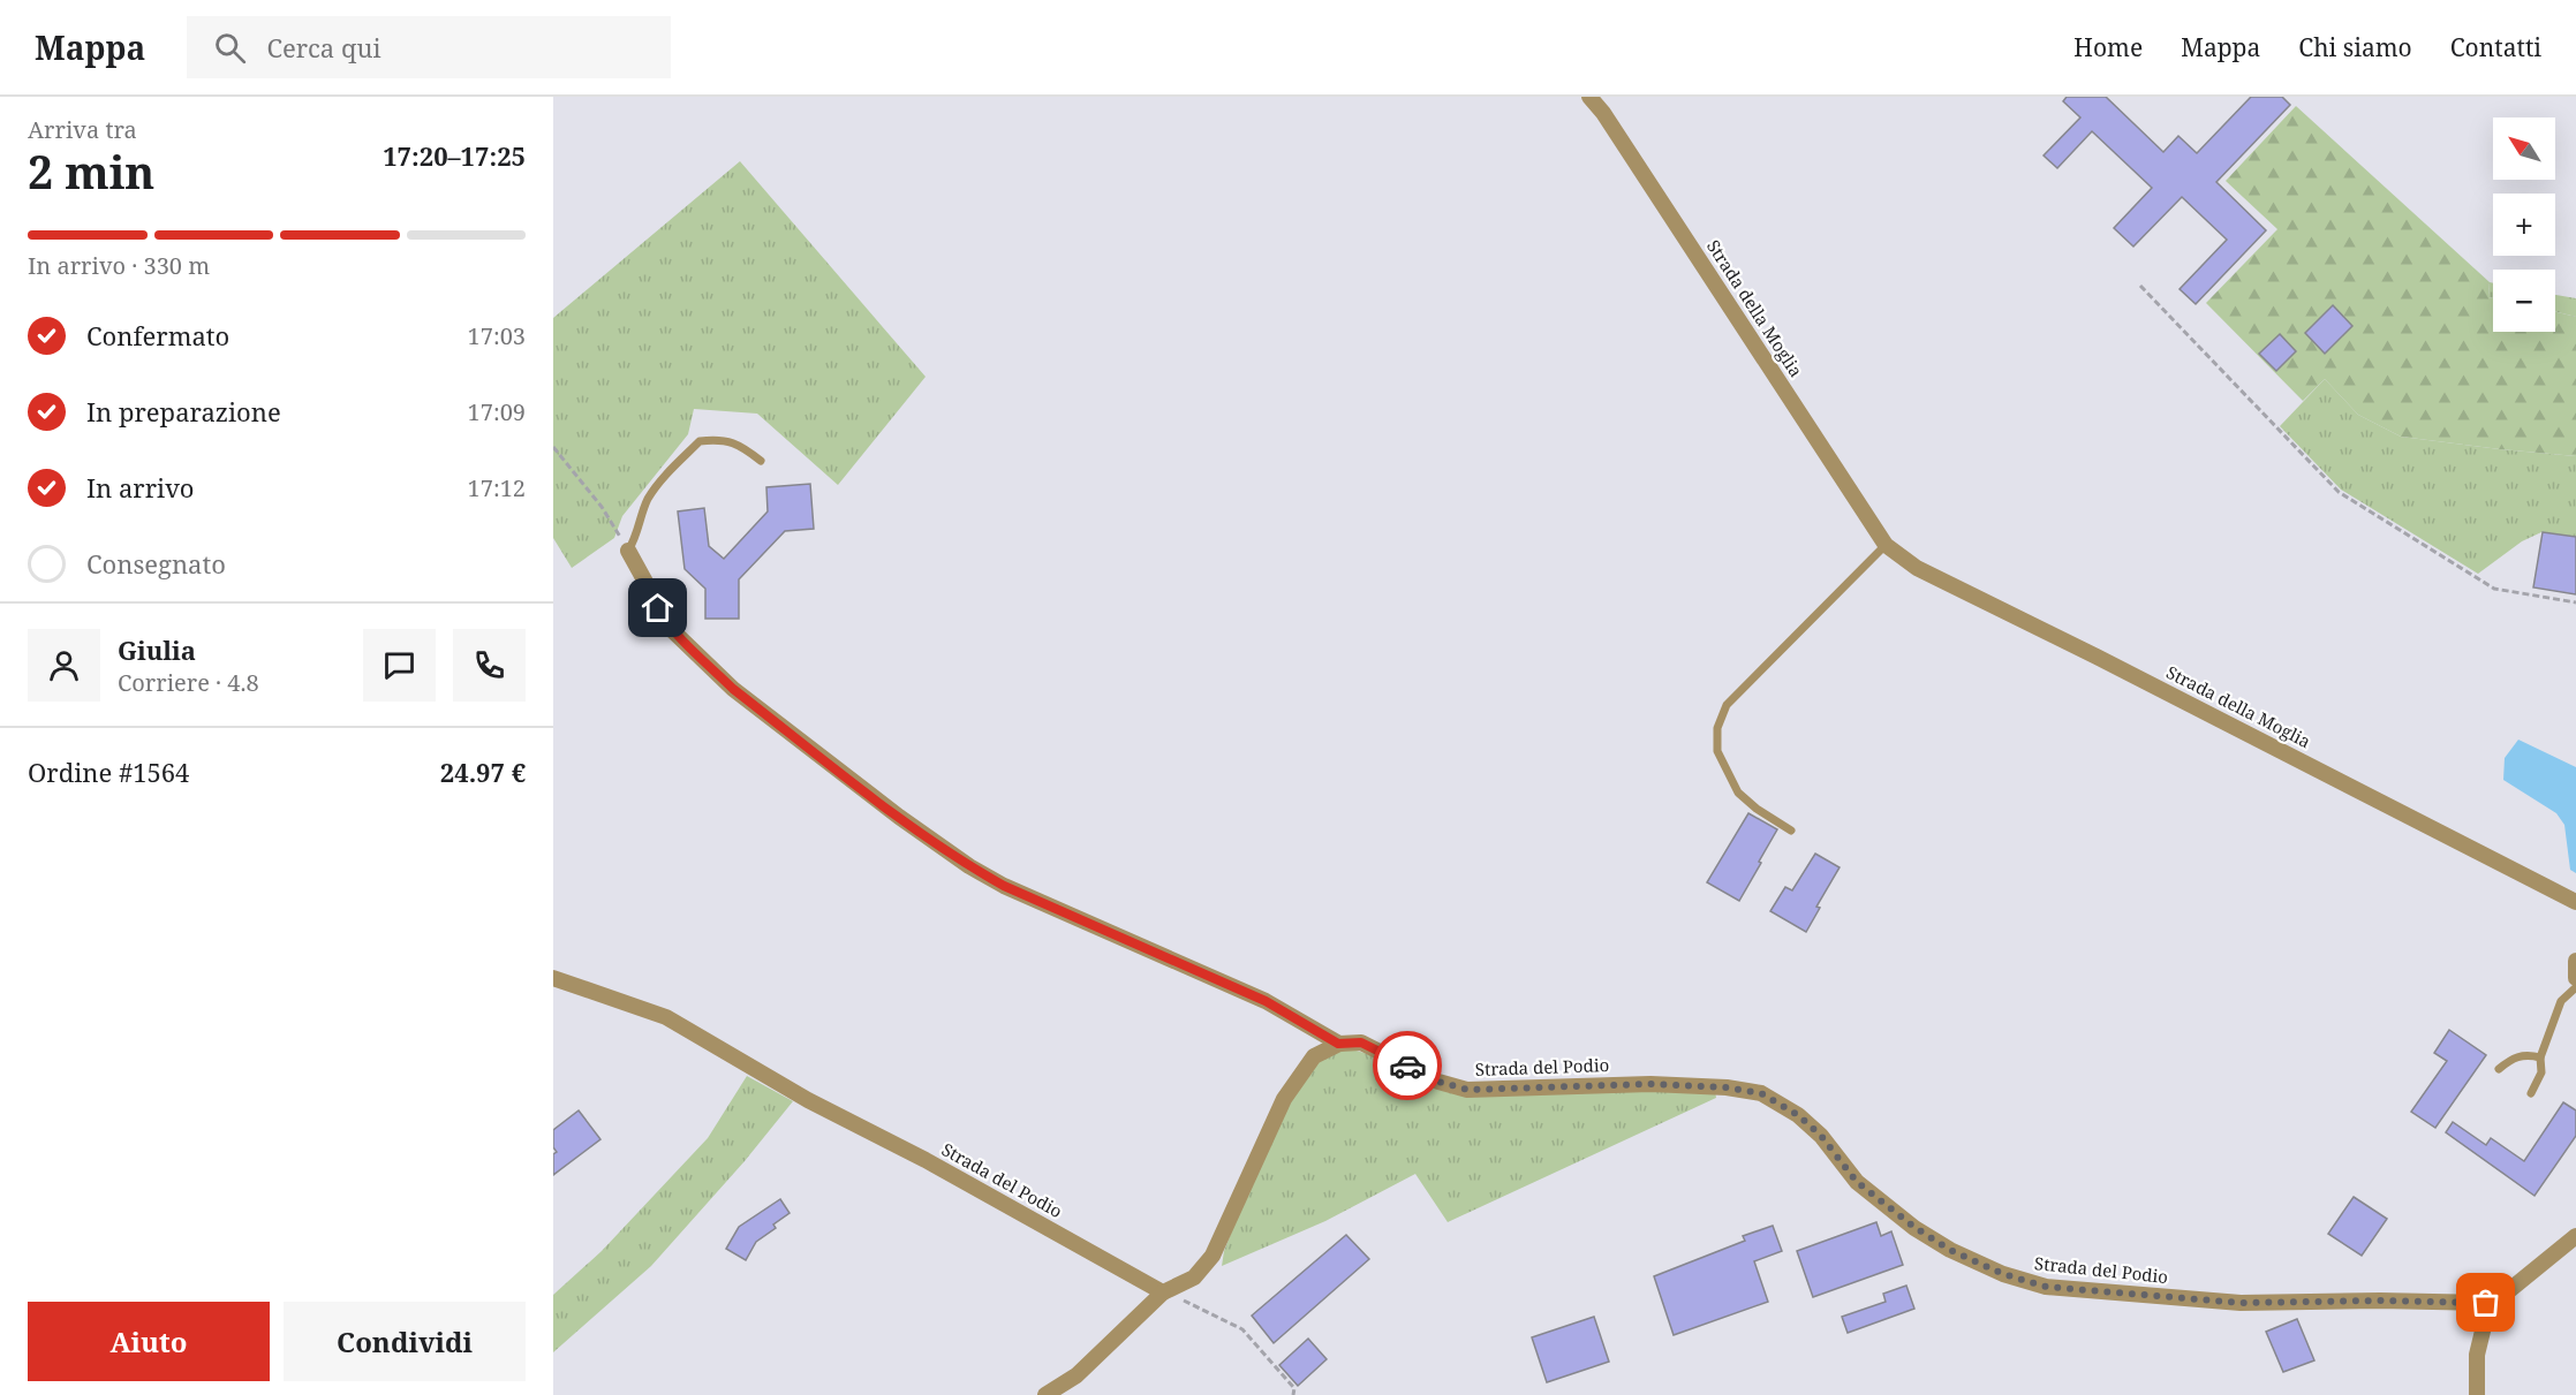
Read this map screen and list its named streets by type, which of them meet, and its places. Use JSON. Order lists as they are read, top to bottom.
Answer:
{
  "streets": {
    "street": ["Strada della Moglia", "Strada del Podio"]
  },
  "north": "top left",
  "page": {
    "header": "Mappa",
    "search": "Cerca qui",
    "nav": [
      "Home",
      "Mappa",
      "Chi siamo",
      "Contatti"
    ],
    "heading": ["2 min", "Arriva tra", "17:20–17:25"],
    "panel": [
      "Giulia",
      "Corriere · 4.8",
      "Ordine #1564",
      "24.97 €"
    ],
    "map_buttons": ["+", "−"],
    "bar": "In arrivo · 330 m",
    "list": [
      ["Confermato", "17:03"],
      ["In preparazione", "17:09"],
      ["In arrivo", "17:12"],
      "Consegnato"
    ],
    "buttons": ["Aiuto", "Condividi"]
  }
}
